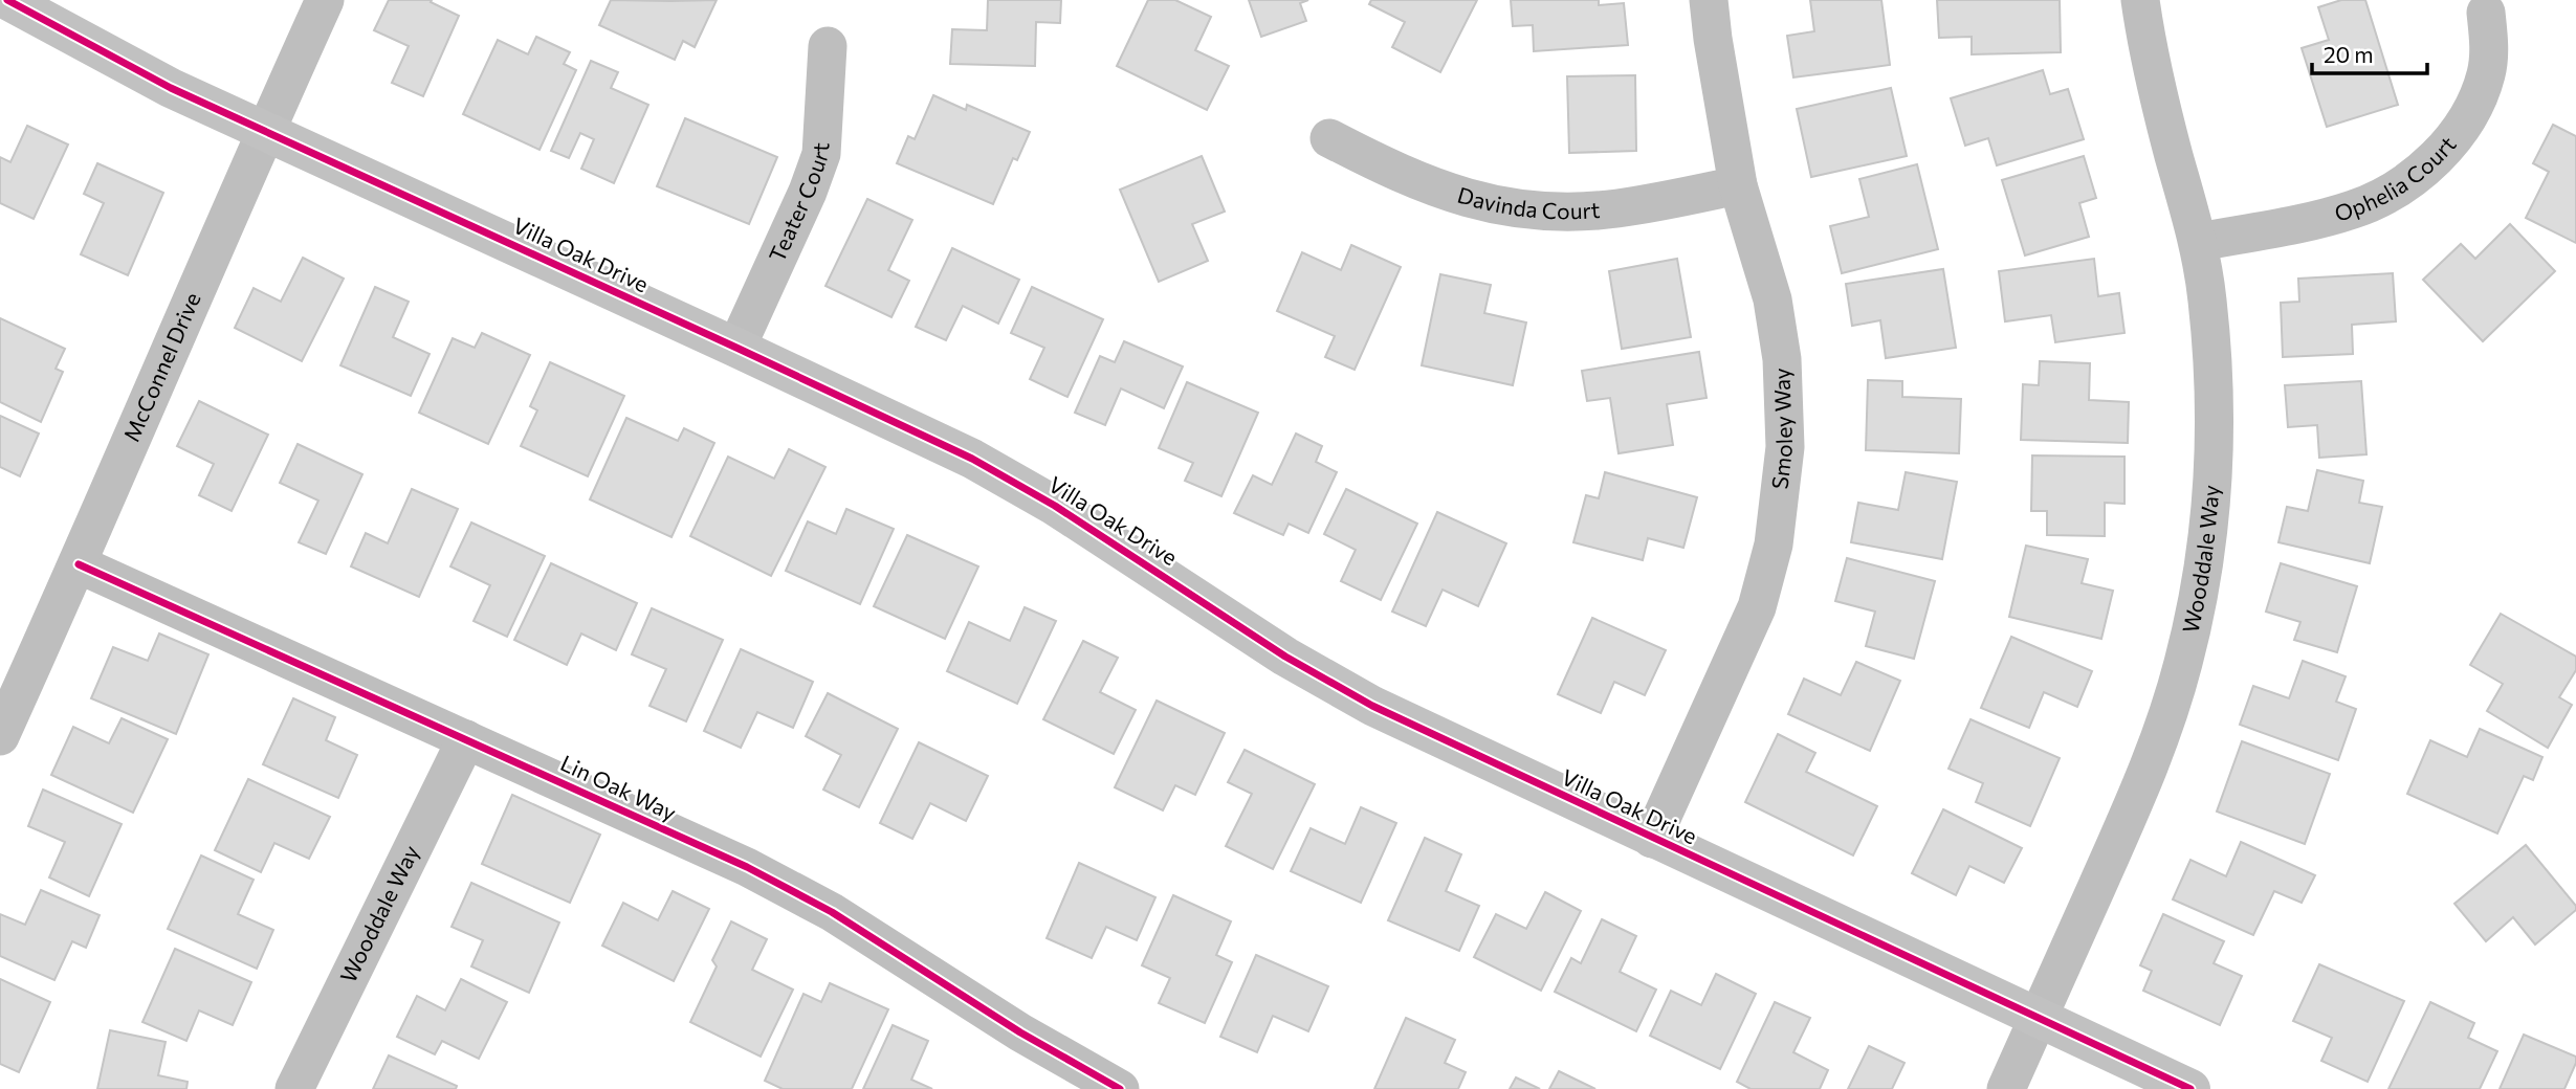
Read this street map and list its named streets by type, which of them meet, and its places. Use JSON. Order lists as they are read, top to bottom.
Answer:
{
  "streets": {
    "street": [
      "Ophelia Court",
      "Teater Court",
      "Davinda Court",
      "Villa Oak Drive",
      "McConnel Drive",
      "Smoley Way",
      "Wooddale Way",
      "Lin Oak Way"
    ]
  },
  "crossings": [
    ["Ophelia Court", "Wooddale Way"],
    ["Teater Court", "Villa Oak Drive"],
    ["Davinda Court", "Smoley Way"],
    ["Villa Oak Drive", "McConnel Drive"],
    ["Villa Oak Drive", "Smoley Way"],
    ["Villa Oak Drive", "Wooddale Way"],
    ["McConnel Drive", "Lin Oak Way"],
    ["Wooddale Way", "Lin Oak Way"]
  ],
  "scale_bar": "20 m"
}
